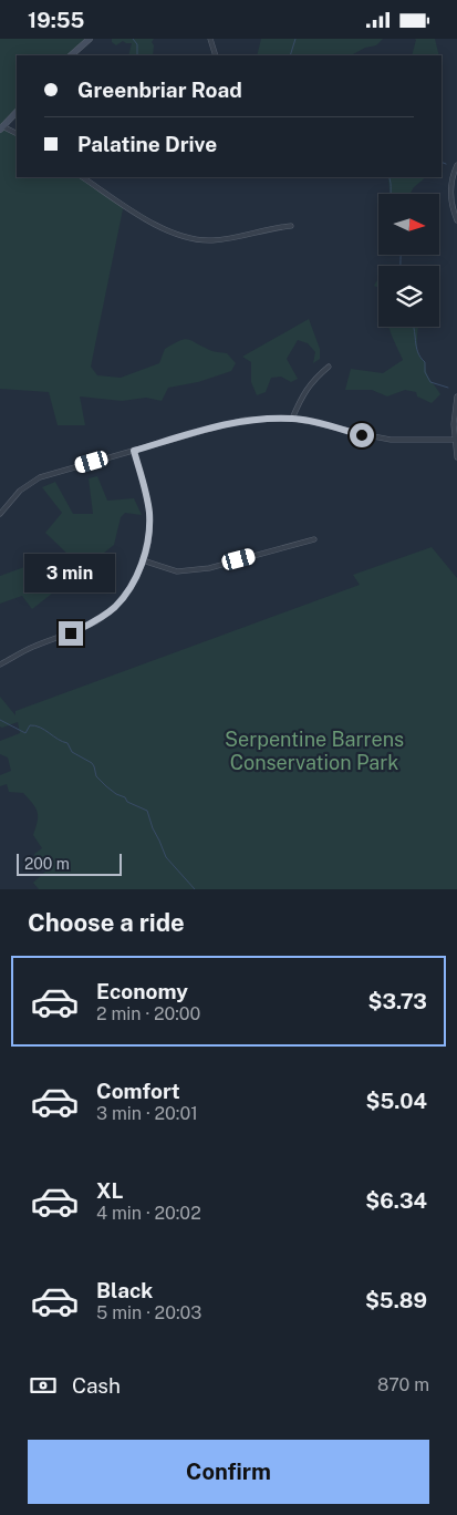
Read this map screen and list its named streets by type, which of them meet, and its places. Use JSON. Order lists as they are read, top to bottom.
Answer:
{
  "parks": ["Serpentine Barrens Conservation Park"],
  "scale_bar": "200 m",
  "north": "right",
  "page": {
    "status": "19:55",
    "banner": ["Greenbriar Road", "Palatine Drive"],
    "bubble": "3 min",
    "scale": "200 m",
    "heading": "Choose a ride",
    "list": [
      {
        "name": "Economy",
        "note": "2 min · 20:00",
        "value": "$3.73"
      },
      {
        "name": "Comfort",
        "note": "3 min · 20:01",
        "value": "$5.04"
      },
      {
        "name": "XL",
        "note": "4 min · 20:02",
        "value": "$6.34"
      },
      {
        "name": "Black",
        "note": "5 min · 20:03",
        "value": "$5.89"
      }
    ],
    "pay": ["Cash", "870 m"],
    "buttons": "Confirm"
  }
}
